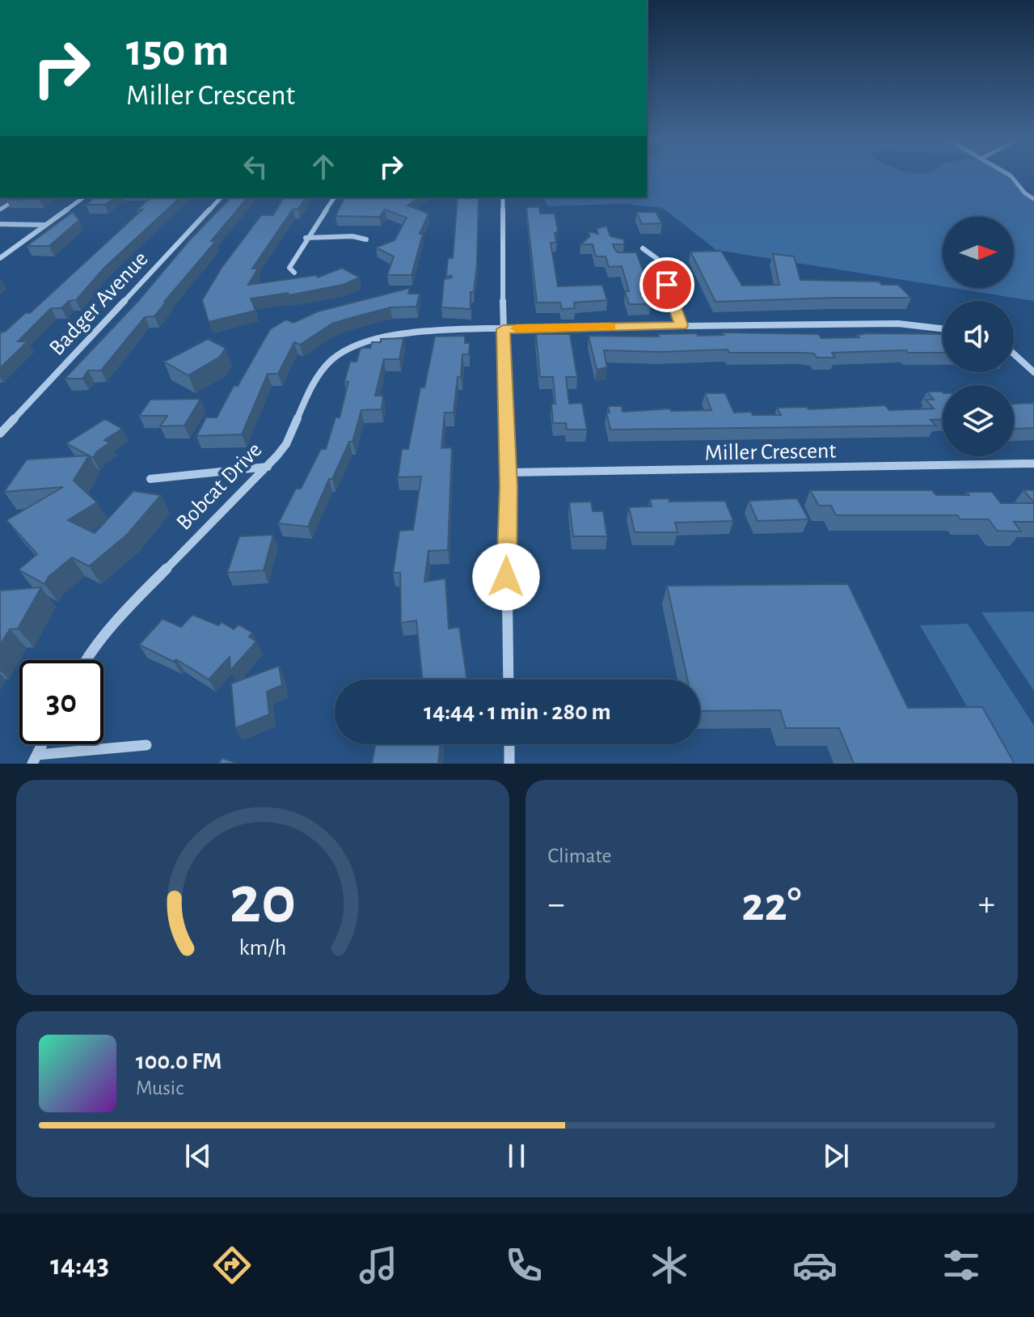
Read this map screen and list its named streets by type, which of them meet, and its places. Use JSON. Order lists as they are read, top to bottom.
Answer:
{
  "streets": {
    "street": ["Badger Avenue", "Miller Crescent", "Bobcat Drive"]
  },
  "north": "right",
  "page": {
    "turn": ["150 m", "Miller Crescent"],
    "limit": "30",
    "trip": "14:44 · 1 min · 280 m",
    "tile": "Climate",
    "heat": ["−", "22°", "+"],
    "song": ["100.0 FM", "Music"],
    "tabs": "14:43",
    "gauge": ["20", "km/h"]
  }
}
